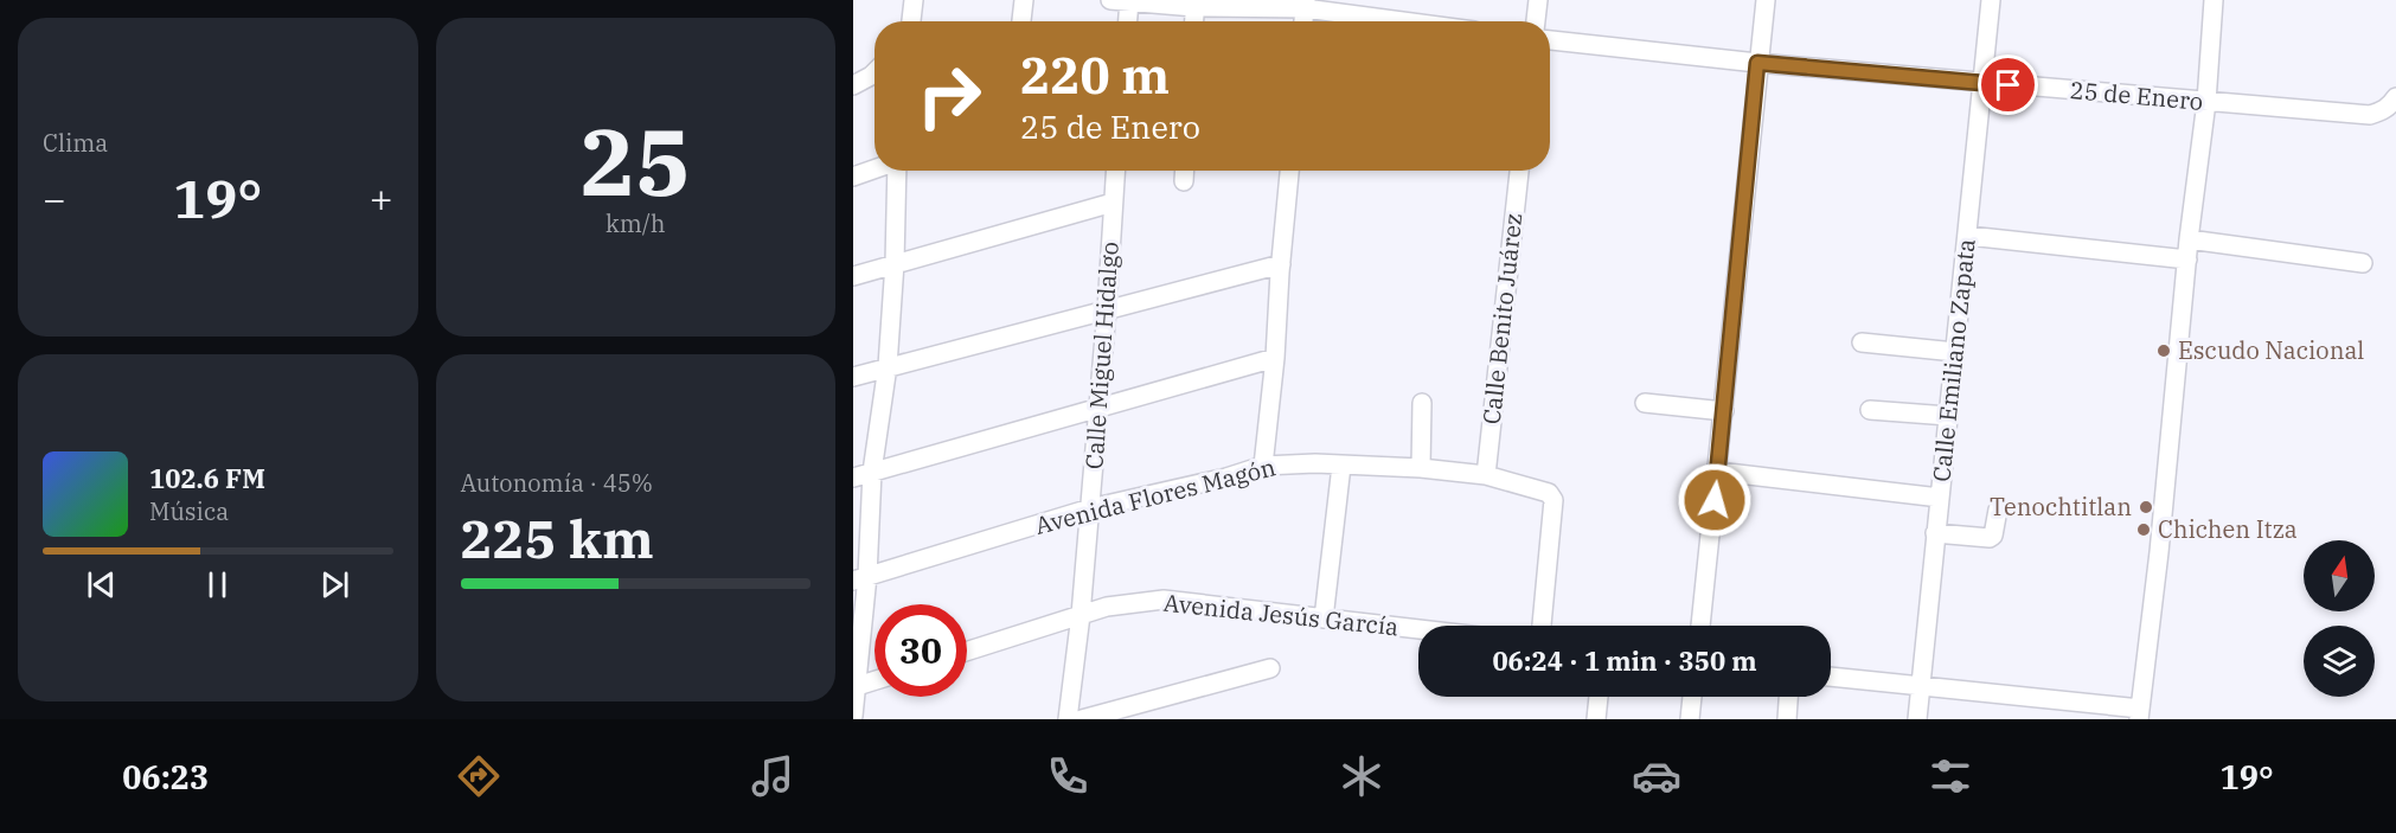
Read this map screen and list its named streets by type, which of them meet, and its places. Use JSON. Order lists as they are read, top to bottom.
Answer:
{
  "streets": {
    "street": [
      "25 de Enero",
      "Calle Benito Juárez",
      "Calle Miguel Hidalgo",
      "Calle Emiliano Zapata",
      "Avenida Flores Magón",
      "Avenida Jesús García"
    ]
  },
  "crossings": [
    ["25 de Enero", "Calle Emiliano Zapata"],
    ["Calle Benito Juárez", "Avenida Flores Magón"],
    ["Calle Miguel Hidalgo", "Avenida Flores Magón"],
    ["Calle Miguel Hidalgo", "Avenida Jesús García"]
  ],
  "places": ["Escudo Nacional", "Tenochtitlan", "Chichen Itza"],
  "north": "top",
  "page": {
    "tile": [
      "Clima",
      ["25", "km/h"],
      ["Autonomía · 45%", "225 km"]
    ],
    "turn": ["220 m", "25 de Enero"],
    "heat": ["−", "19°", "+"],
    "song": ["102.6 FM", "Música"],
    "limit": "30",
    "trip": "06:24 · 1 min · 350 m",
    "tabs": ["06:23", "19°"]
  }
}
